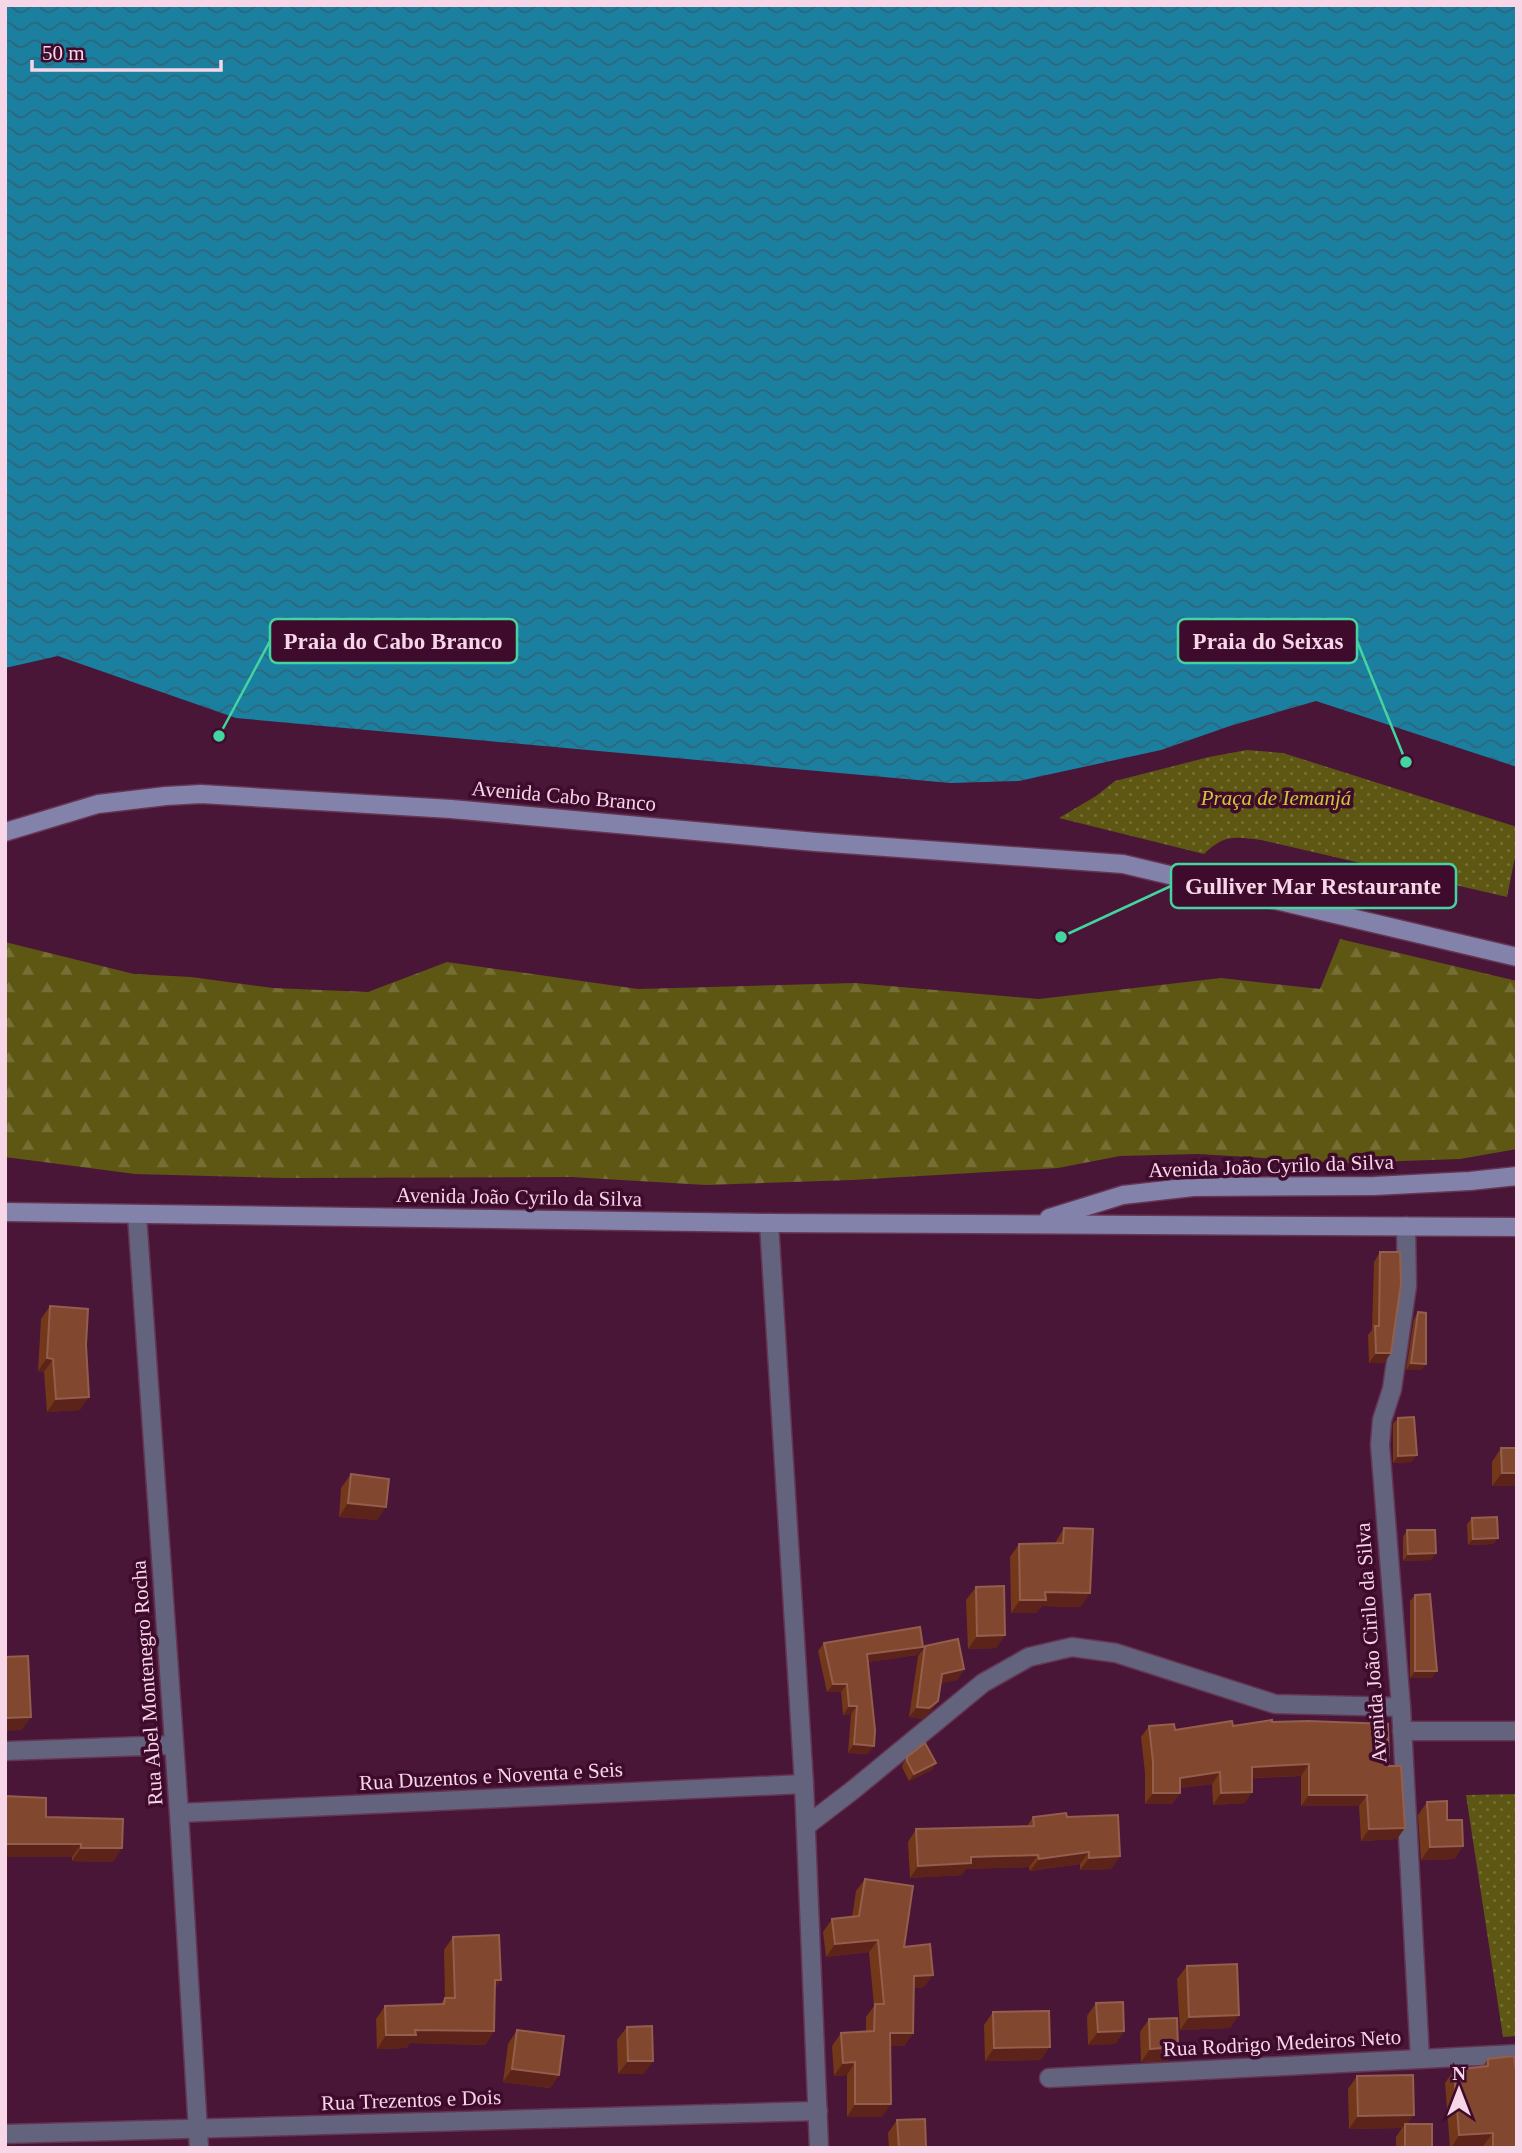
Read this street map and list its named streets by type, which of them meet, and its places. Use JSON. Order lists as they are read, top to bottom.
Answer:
{
  "streets": {
    "street": [
      "Avenida Cabo Branco",
      "Avenida João Cyrilo da Silva",
      "Avenida João Cirilo da Silva",
      "Rua Abel Montenegro Rocha",
      "Rua Duzentos e Noventa e Seis",
      "Rua Rodrigo Medeiros Neto",
      "Rua Trezentos e Dois"
    ]
  },
  "crossings": [
    ["Avenida João Cyrilo da Silva", "Avenida João Cirilo da Silva"],
    ["Avenida João Cyrilo da Silva", "Rua Abel Montenegro Rocha"],
    ["Avenida João Cirilo da Silva", "Rua Rodrigo Medeiros Neto"],
    ["Rua Abel Montenegro Rocha", "Rua Duzentos e Noventa e Seis"],
    ["Rua Abel Montenegro Rocha", "Rua Trezentos e Dois"]
  ],
  "parks": ["Praça de Iemanjá"],
  "places": ["Praia do Cabo Branco", "Praia do Seixas", "Gulliver Mar Restaurante"],
  "scale_bar": "50 m",
  "north": "top"
}
